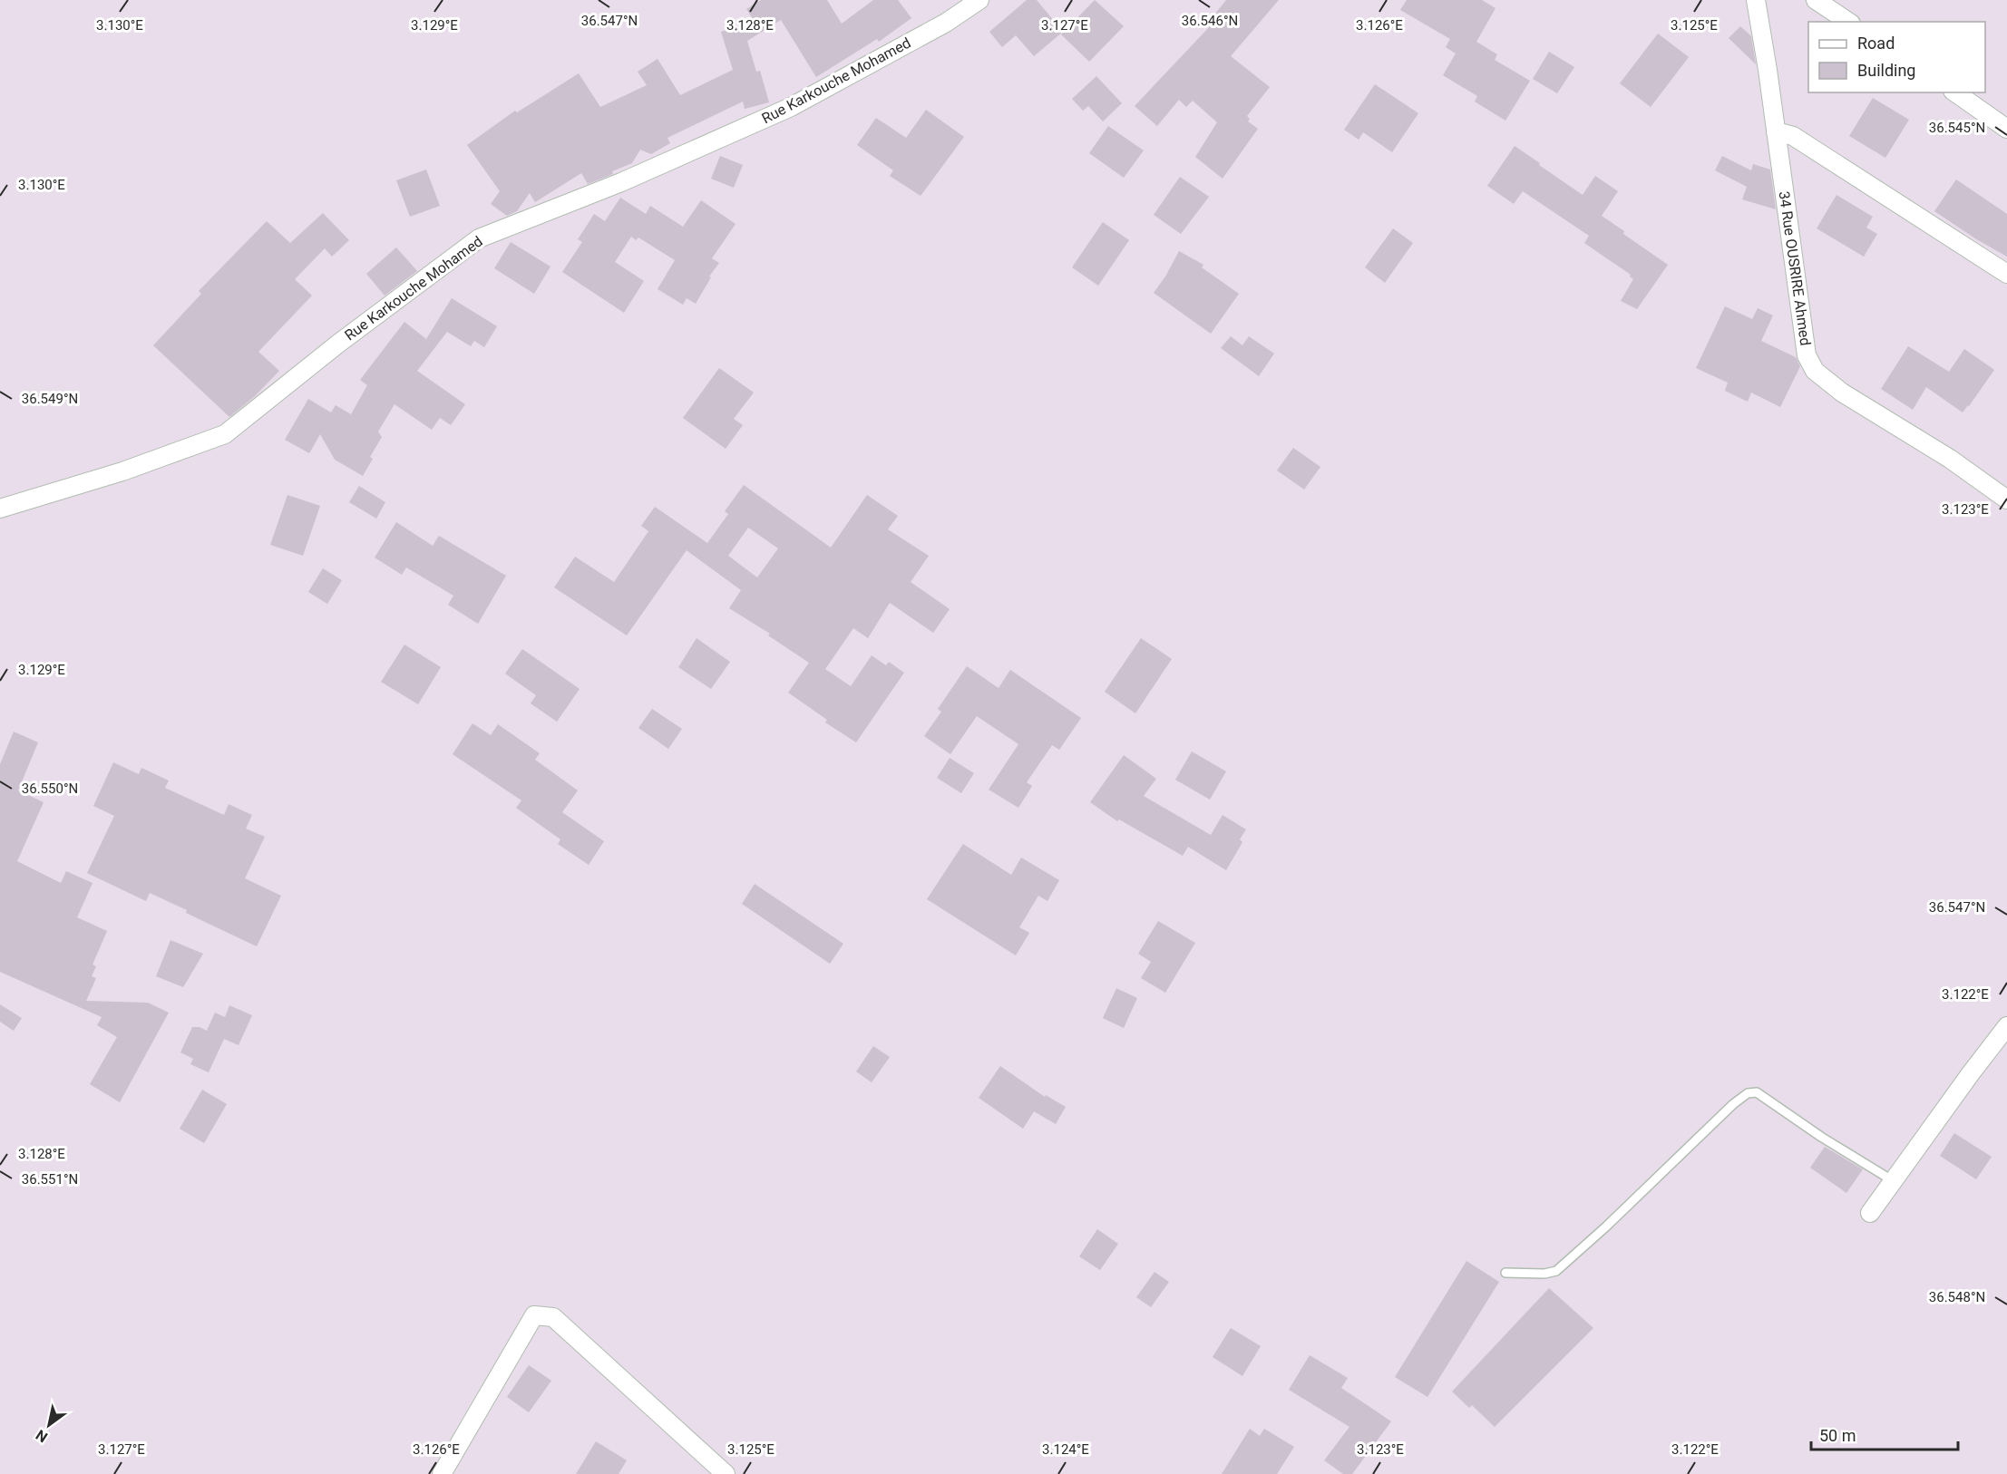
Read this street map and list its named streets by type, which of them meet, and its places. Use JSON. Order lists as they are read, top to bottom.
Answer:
{
  "streets": {
    "street": ["Rue Karkouche Mohamed", "34 Rue OUSRIRE Ahmed"]
  },
  "legend": ["Road", "Building"],
  "scale_bar": "50 m",
  "north": "bottom left",
  "coordinates": [
    "36.547°N",
    "36.546°N",
    "3.130°E",
    "3.129°E",
    "3.128°E",
    "3.127°E",
    "3.126°E",
    "3.125°E",
    "36.545°N",
    "36.549°N",
    "3.123°E",
    "36.550°N",
    "3.122°E",
    "36.551°N",
    "36.548°N",
    "3.124°E"
  ]
}
